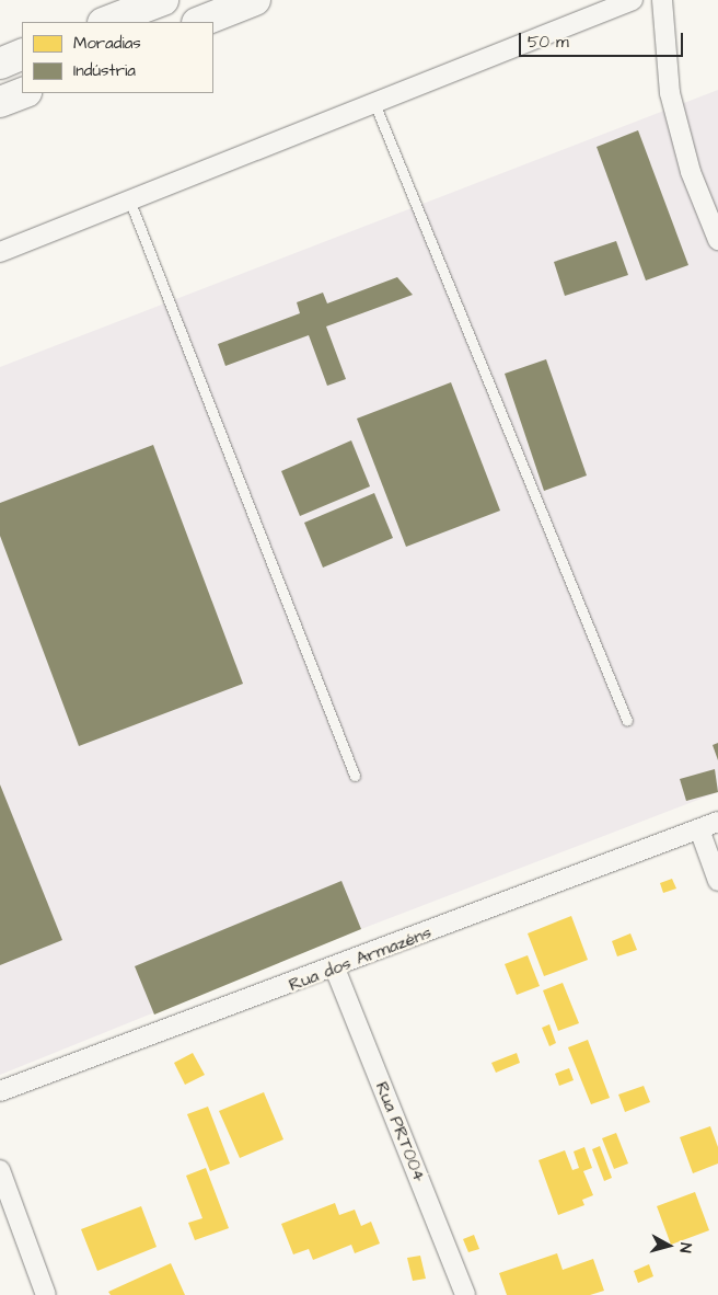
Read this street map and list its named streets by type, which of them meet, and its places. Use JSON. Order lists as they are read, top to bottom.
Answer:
{
  "streets": {
    "street": ["Rua dos Armazéns", "Rua PRT004"]
  },
  "crossings": [
    ["Rua dos Armazéns", "Rua PRT004"]
  ],
  "legend": ["Moradias", "Indústria"],
  "scale_bar": "50 m",
  "north": "right"
}
